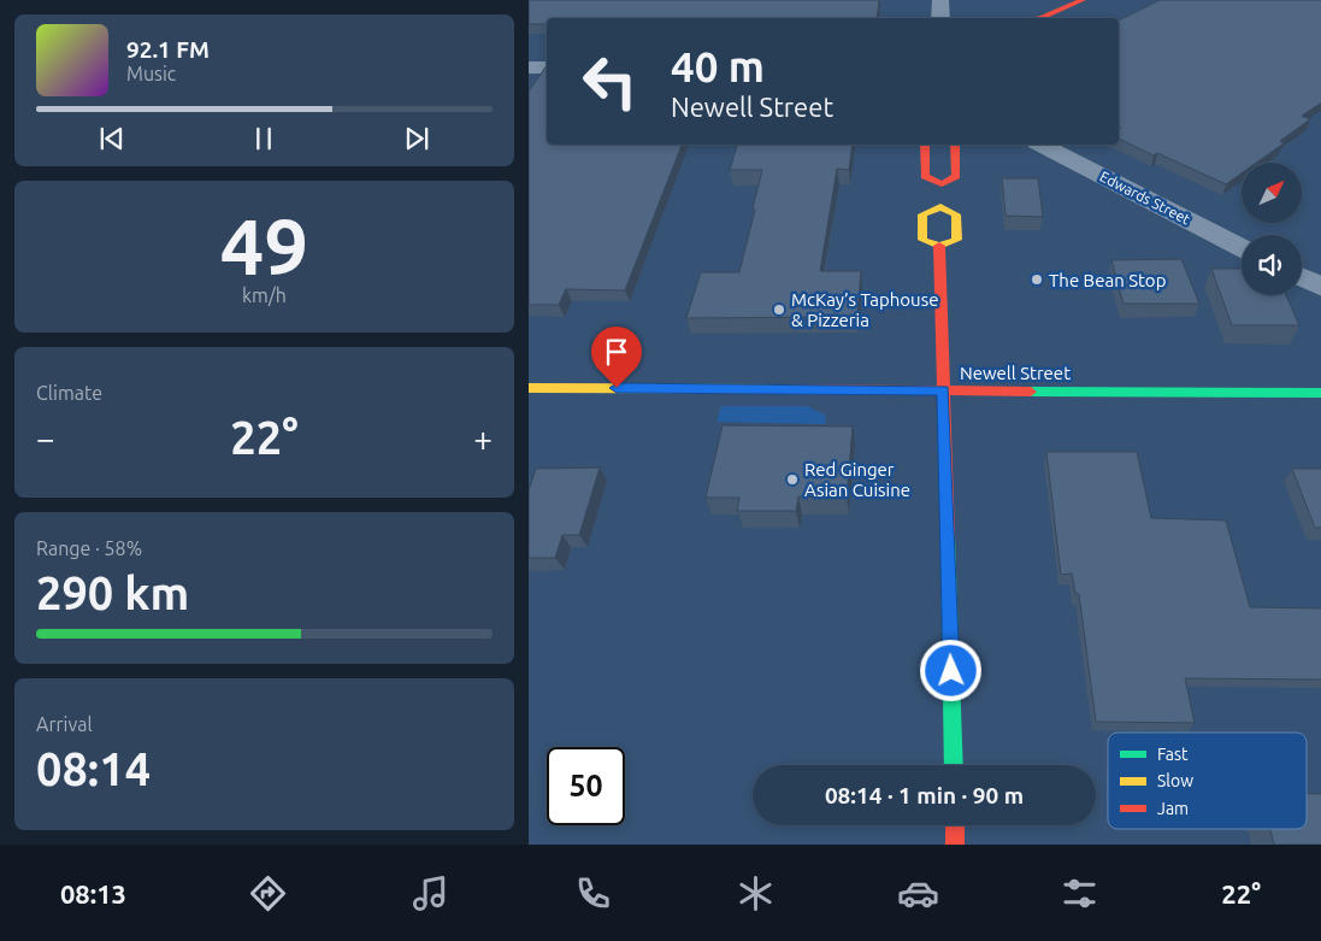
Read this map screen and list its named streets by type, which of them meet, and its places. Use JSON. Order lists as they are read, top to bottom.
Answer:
{
  "streets": {
    "main road": ["Newell Street"],
    "street": ["Edwards Street"]
  },
  "places": ["The Bean Stop", "McKay’s Taphouse & Pizzeria", "Red Ginger Asian Cuisine"],
  "legend": ["Fast", "Slow", "Jam"],
  "north": "top right",
  "page": {
    "turn": ["40 m", "Newell Street"],
    "song": ["92.1 FM", "Music"],
    "tile": [
      ["49", "km/h"],
      "Climate",
      ["Range · 58%", "290 km"],
      ["Arrival", "08:14"]
    ],
    "heat": ["−", "22°", "+"],
    "limit": "50",
    "trip": "08:14 · 1 min · 90 m",
    "tabs": ["08:13", "22°"]
  }
}
